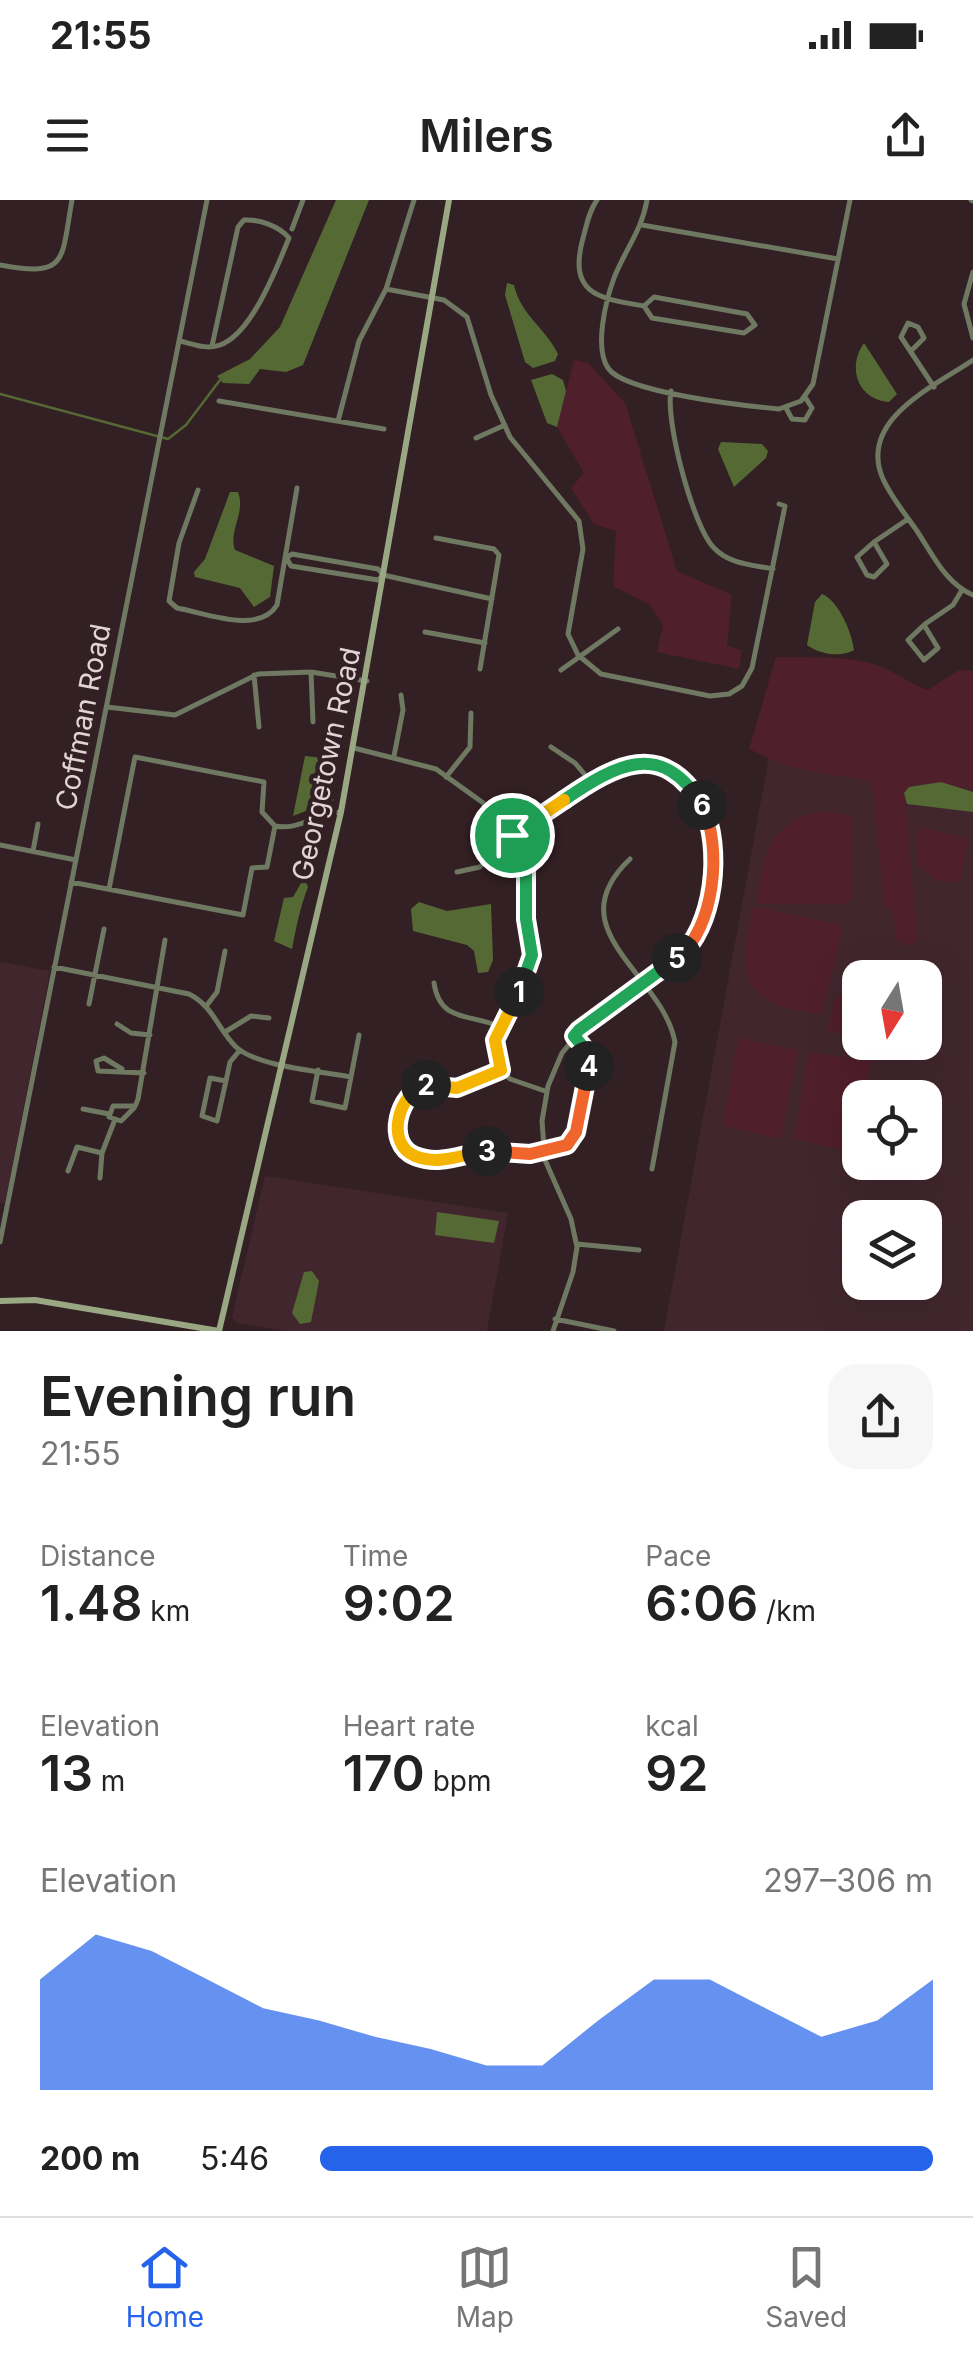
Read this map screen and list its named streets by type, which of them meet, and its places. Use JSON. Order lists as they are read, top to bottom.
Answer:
{
  "streets": {
    "main road": ["Georgetown Road"],
    "street": ["Coffman Road"]
  },
  "north": "bottom",
  "page": {
    "status": "21:55",
    "header": "Milers",
    "pins": [
      "6",
      "5",
      "1",
      "4",
      "2",
      "3"
    ],
    "heading": ["Evening run", "21:55"],
    "stats": [
      ["Distance", "1.48 km"],
      ["Time", "9:02"],
      ["Pace", "6:06 /km"],
      ["Elevation", "13 m"],
      ["Heart rate", "170 bpm"],
      ["kcal", "92"]
    ],
    "chart": ["Elevation", "297–306 m"],
    "list": [
      {
        "name": "200 m",
        "note": "5:46"
      }
    ],
    "tabs": ["Home", "Map", "Saved"]
  }
}
